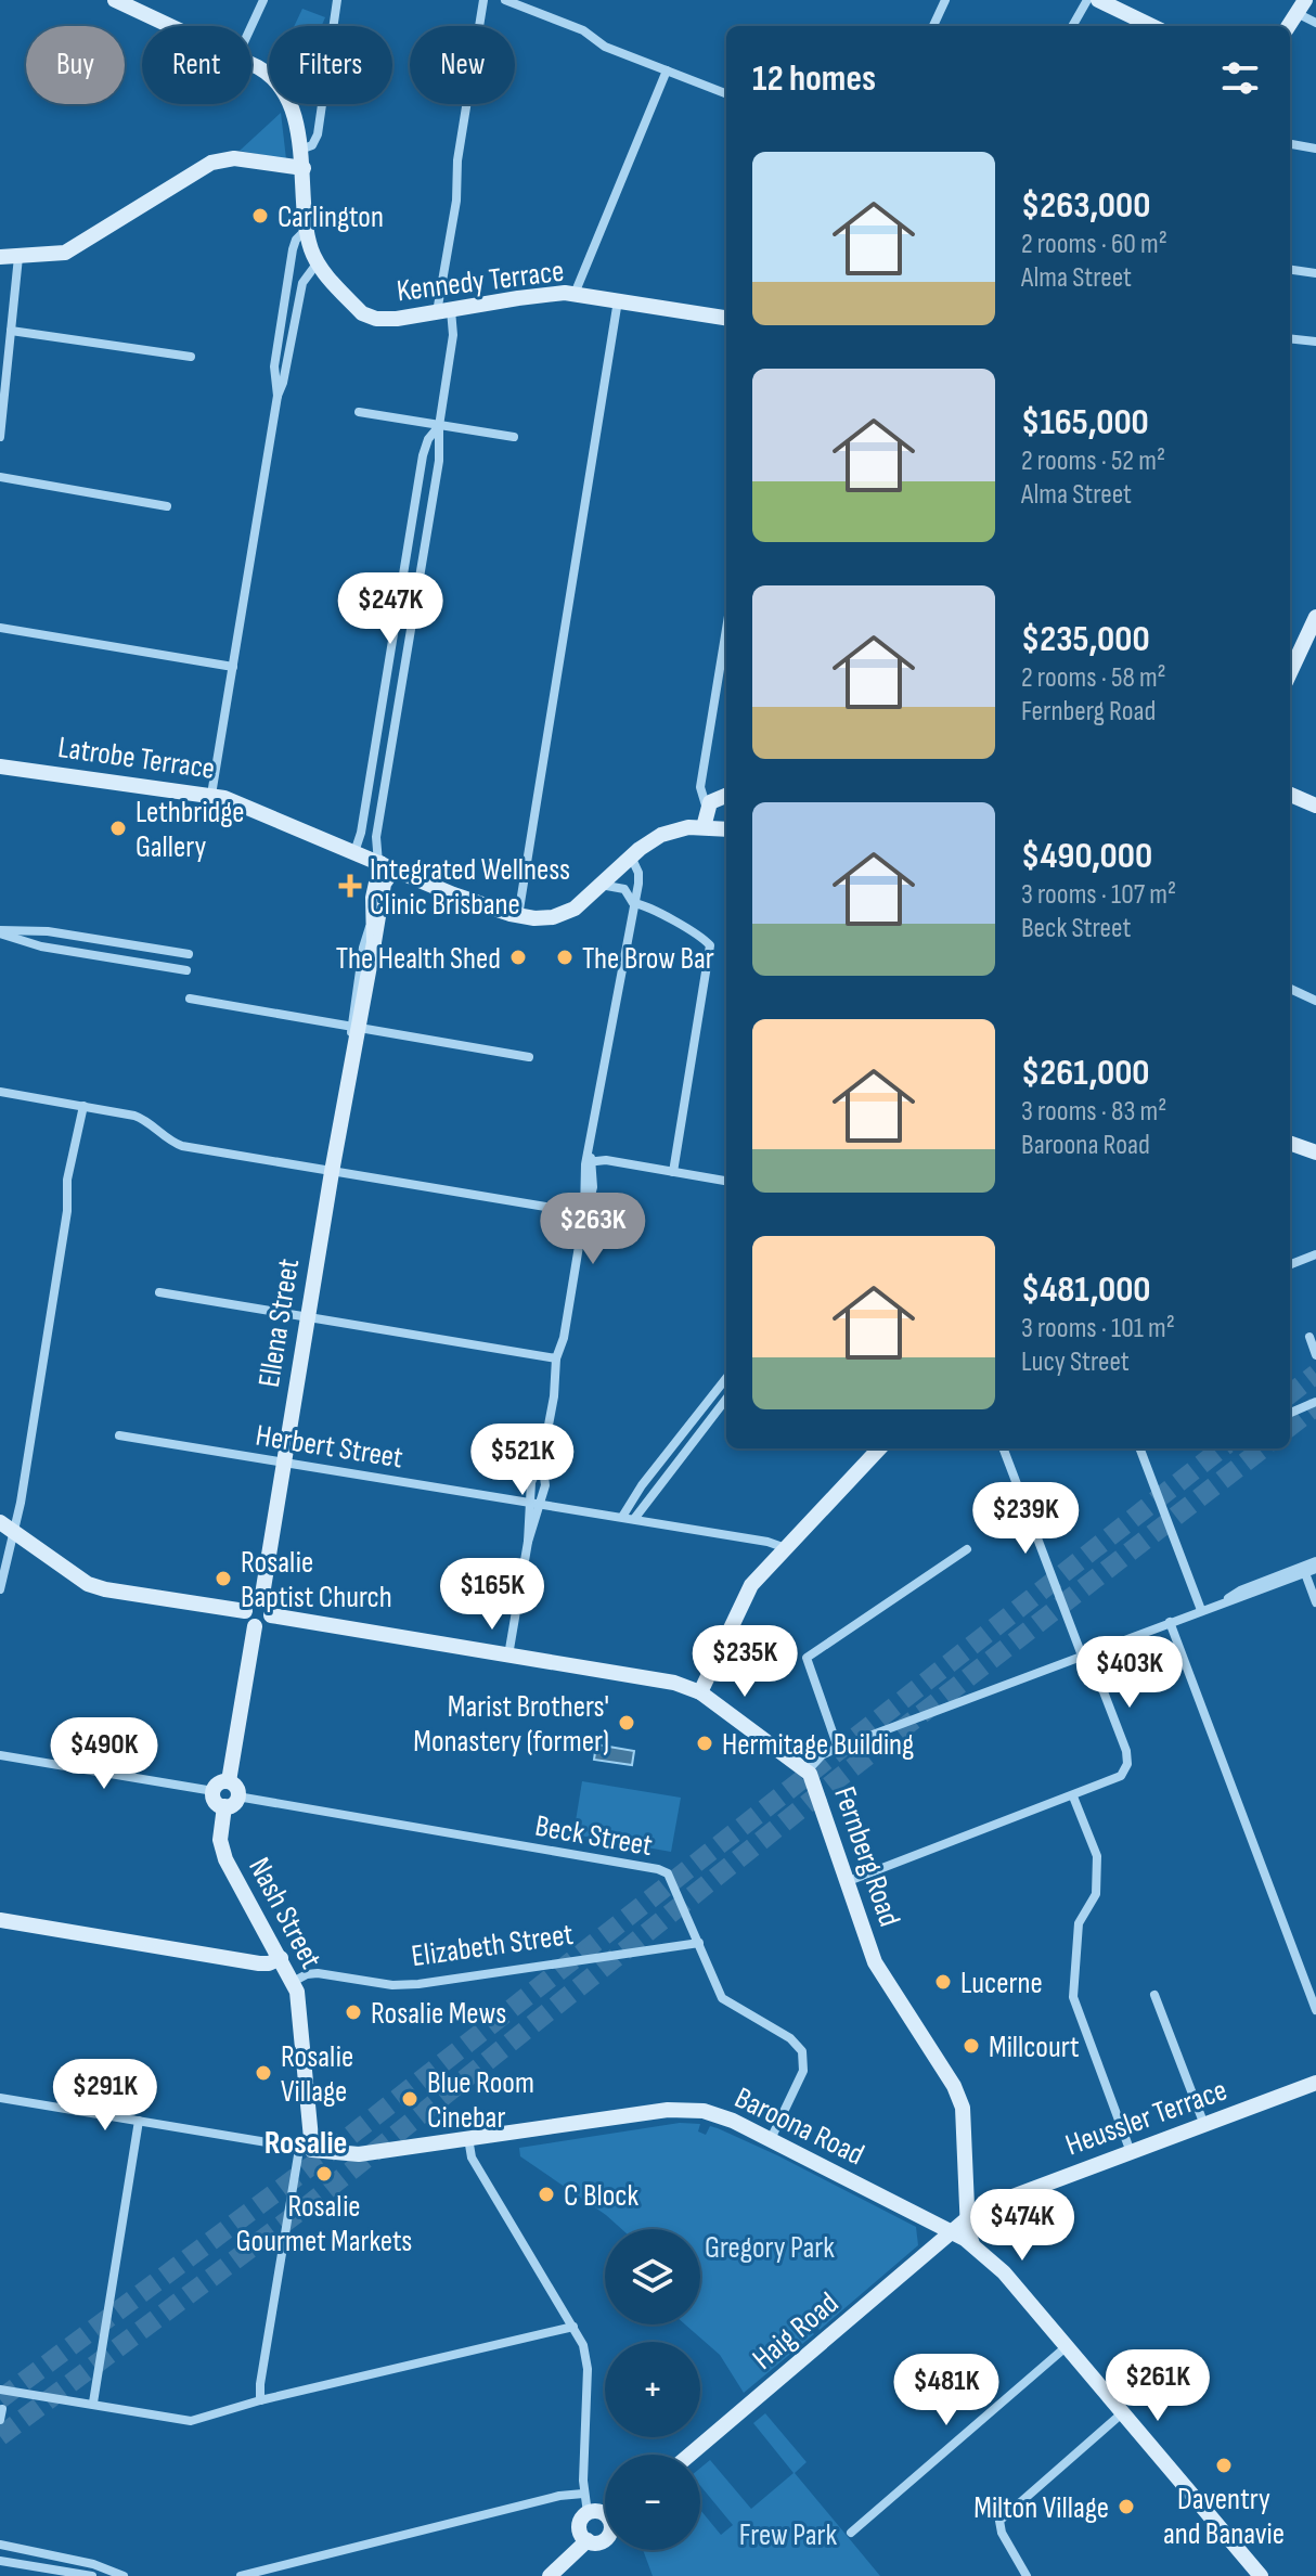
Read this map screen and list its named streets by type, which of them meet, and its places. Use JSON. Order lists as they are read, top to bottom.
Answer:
{
  "streets": {
    "street": [
      "Kennedy Terrace",
      "Latrobe Terrace",
      "Ellena Street",
      "Herbert Street",
      "Beck Street",
      "Fernberg Road",
      "Nash Street",
      "Elizabeth Street",
      "Heussler Terrace",
      "Baroona Road",
      "Haig Road"
    ]
  },
  "crossings": [
    ["Latrobe Terrace", "Ellena Street"],
    ["Ellena Street", "Herbert Street"],
    ["Ellena Street", "Fernberg Road"],
    ["Beck Street", "Nash Street"],
    ["Beck Street", "Elizabeth Street"],
    ["Beck Street", "Baroona Road"],
    ["Fernberg Road", "Heussler Terrace"],
    ["Fernberg Road", "Baroona Road"],
    ["Nash Street", "Elizabeth Street"],
    ["Nash Street", "Baroona Road"],
    ["Heussler Terrace", "Baroona Road"],
    ["Heussler Terrace", "Haig Road"],
    ["Baroona Road", "Haig Road"]
  ],
  "districts": ["Rosalie"],
  "parks": ["Gregory Park", "Frew Park"],
  "places": {
    "other": [
      "Carlington",
      "Lethbridge Gallery",
      "The Health Shed",
      "The Brow Bar",
      "Rosalie Baptist Church",
      "Marist Brothers' Monastery (former)",
      "Hermitage Building",
      "Lucerne",
      "Rosalie Mews",
      "Millcourt",
      "Rosalie Village",
      "Blue Room Cinebar",
      "Rosalie Gourmet Markets",
      "C Block",
      "Daventry and Banavie",
      "Milton Village"
    ],
    "health": ["Integrated Wellness Clinic Brisbane"]
  },
  "page": {
    "chip": [
      "Buy",
      "Rent",
      "Filters",
      "New"
    ],
    "heading": "12 homes",
    "list": [
      {
        "name": "$263,000",
        "note": "2 rooms · 60 m² · Alma Street"
      },
      {
        "name": "$165,000",
        "note": "2 rooms · 52 m² · Alma Street"
      },
      {
        "name": "$235,000",
        "note": "2 rooms · 58 m² · Fernberg Road"
      },
      {
        "name": "$490,000",
        "note": "3 rooms · 107 m² · Beck Street"
      },
      {
        "name": "$261,000",
        "note": "3 rooms · 83 m² · Baroona Road"
      },
      {
        "name": "$481,000",
        "note": "3 rooms · 101 m² · Lucy Street"
      }
    ],
    "price": [
      "$247K",
      "$263K",
      "$521K",
      "$239K",
      "$165K",
      "$235K",
      "$403K",
      "$490K",
      "$291K",
      "$474K",
      "$261K",
      "$481K"
    ],
    "map_buttons": ["+", "−"]
  }
}
